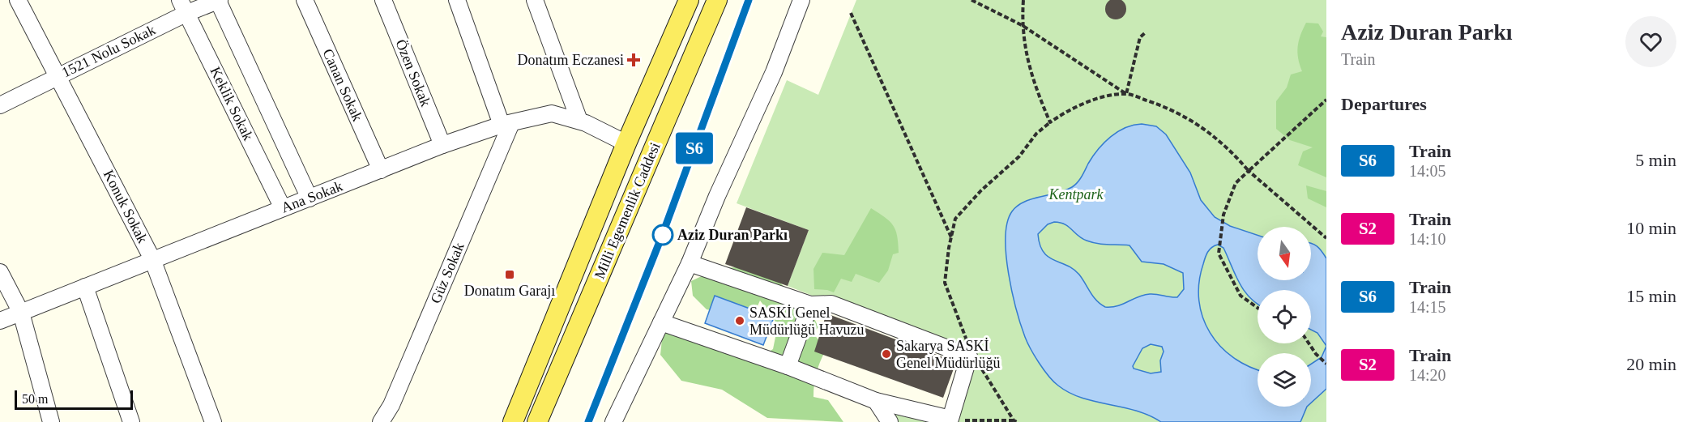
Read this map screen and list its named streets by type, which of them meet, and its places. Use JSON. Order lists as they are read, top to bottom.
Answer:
{
  "streets": {
    "main road": ["Milli Egemenlik Caddesi"],
    "street": [
      "1521 Nolu Sokak",
      "Özen Sokak",
      "Canan Sokak",
      "Keklik Sokak",
      "Ana Sokak",
      "Konuk Sokak",
      "Güz Sokak"
    ]
  },
  "crossings": [
    ["1521 Nolu Sokak", "Keklik Sokak"],
    ["1521 Nolu Sokak", "Konuk Sokak"],
    ["Özen Sokak", "Ana Sokak"],
    ["Canan Sokak", "Ana Sokak"],
    ["Keklik Sokak", "Ana Sokak"],
    ["Ana Sokak", "Konuk Sokak"],
    ["Ana Sokak", "Milli Egemenlik Caddesi"],
    ["Ana Sokak", "Güz Sokak"]
  ],
  "parks": ["Kentpark"],
  "places": {
    "health": ["Donatım Eczanesi"],
    "other": ["Aziz Duran Parkı", "SASKİ Genel Müdürlüğü Havuzu", "Sakarya SASKİ Genel Müdürlüğü"],
    "transit": ["Donatım Garajı"]
  },
  "scale_bar": "50 m",
  "north": "bottom",
  "page": {
    "on_map": "S6",
    "heading": [
      ["Aziz Duran Parkı", "Train"],
      "Departures"
    ],
    "list": [
      {
        "mark": "S6",
        "name": "Train",
        "note": "14:05",
        "value": "5 min"
      },
      {
        "mark": "S2",
        "name": "Train",
        "note": "14:10",
        "value": "10 min"
      },
      {
        "mark": "S6",
        "name": "Train",
        "note": "14:15",
        "value": "15 min"
      },
      {
        "mark": "S2",
        "name": "Train",
        "note": "14:20",
        "value": "20 min"
      }
    ],
    "scale": "50 m"
  }
}
